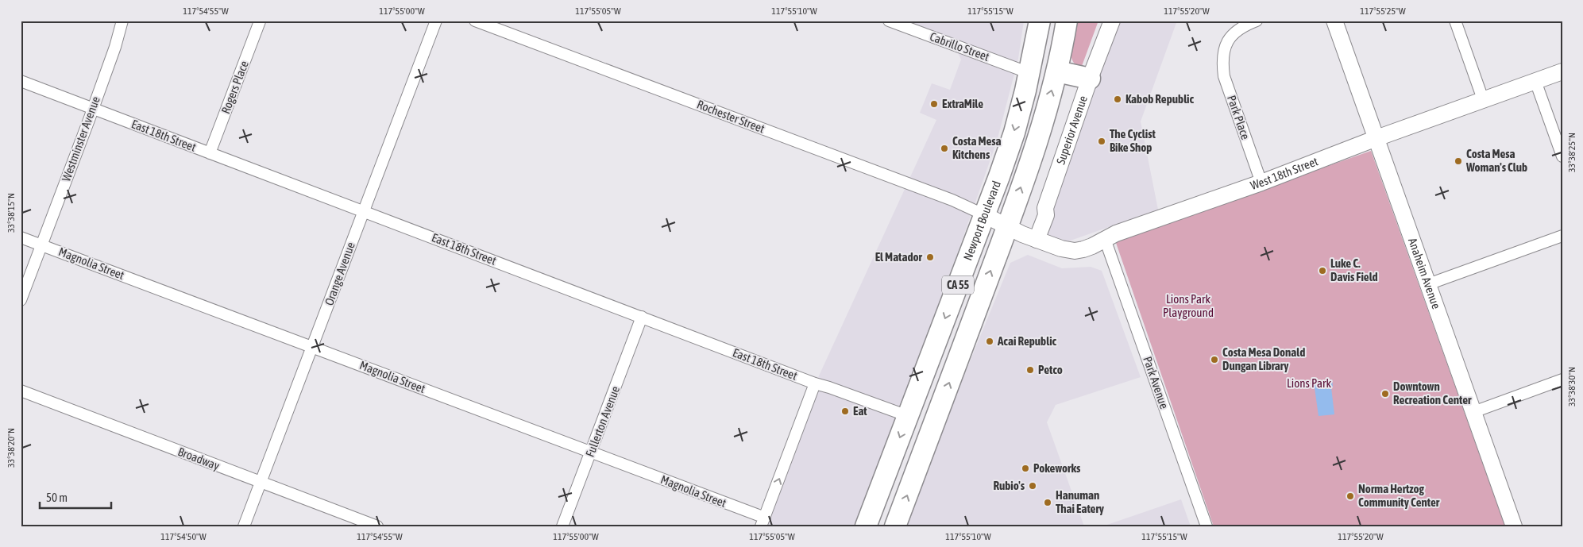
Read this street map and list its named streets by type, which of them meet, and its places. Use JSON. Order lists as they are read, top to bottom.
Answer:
{
  "streets": {
    "highway": ["Newport Boulevard", "CA 55"],
    "street": [
      "Cabrillo Street",
      "Rogers Place",
      "Rochester Street",
      "Park Place",
      "Superior Avenue",
      "East 18th Street",
      "Westminster Avenue",
      "West 18th Street",
      "Magnolia Street",
      "Orange Avenue",
      "Anaheim Avenue",
      "Park Avenue",
      "Fullerton Avenue",
      "Broadway"
    ]
  },
  "crossings": [
    ["Cabrillo Street", "Newport Boulevard"],
    ["Rogers Place", "East 18th Street"],
    ["Rochester Street", "West 18th Street"],
    ["Rochester Street", "Newport Boulevard"],
    ["Park Place", "West 18th Street"],
    ["Superior Avenue", "West 18th Street"],
    ["East 18th Street", "Westminster Avenue"],
    ["East 18th Street", "Newport Boulevard"],
    ["East 18th Street", "Orange Avenue"],
    ["East 18th Street", "Fullerton Avenue"],
    ["Westminster Avenue", "Magnolia Street"],
    ["West 18th Street", "Newport Boulevard"],
    ["West 18th Street", "Anaheim Avenue"],
    ["West 18th Street", "Park Avenue"],
    ["Magnolia Street", "Orange Avenue"],
    ["Magnolia Street", "Fullerton Avenue"],
    ["Orange Avenue", "Broadway"]
  ],
  "parks": ["Lions Park Playground", "Lions Park"],
  "places": [
    "Kabob Republic",
    "ExtraMile",
    "The Cyclist Bike Shop",
    "Costa Mesa Kitchens",
    "Costa Mesa Woman's Club",
    "El Matador",
    "Luke C. Davis Field",
    "Acai Republic",
    "Costa Mesa Donald Dungan Library",
    "Petco",
    "Downtown Recreation Center",
    "Eat",
    "Pokeworks",
    "Rubio's",
    "Norma Hertzog Community Center",
    "Hanuman Thai Eatery"
  ],
  "scale_bar": "50 m",
  "coordinates": [
    "117°54'55\"W",
    "117°55'00\"W",
    "117°55'05\"W",
    "117°55'10\"W",
    "117°55'15\"W",
    "117°55'20\"W",
    "117°55'25\"W",
    "33°38'25\"N",
    "33°38'15\"N",
    "33°38'30\"N",
    "33°38'20\"N",
    "117°54'50\"W"
  ]
}
